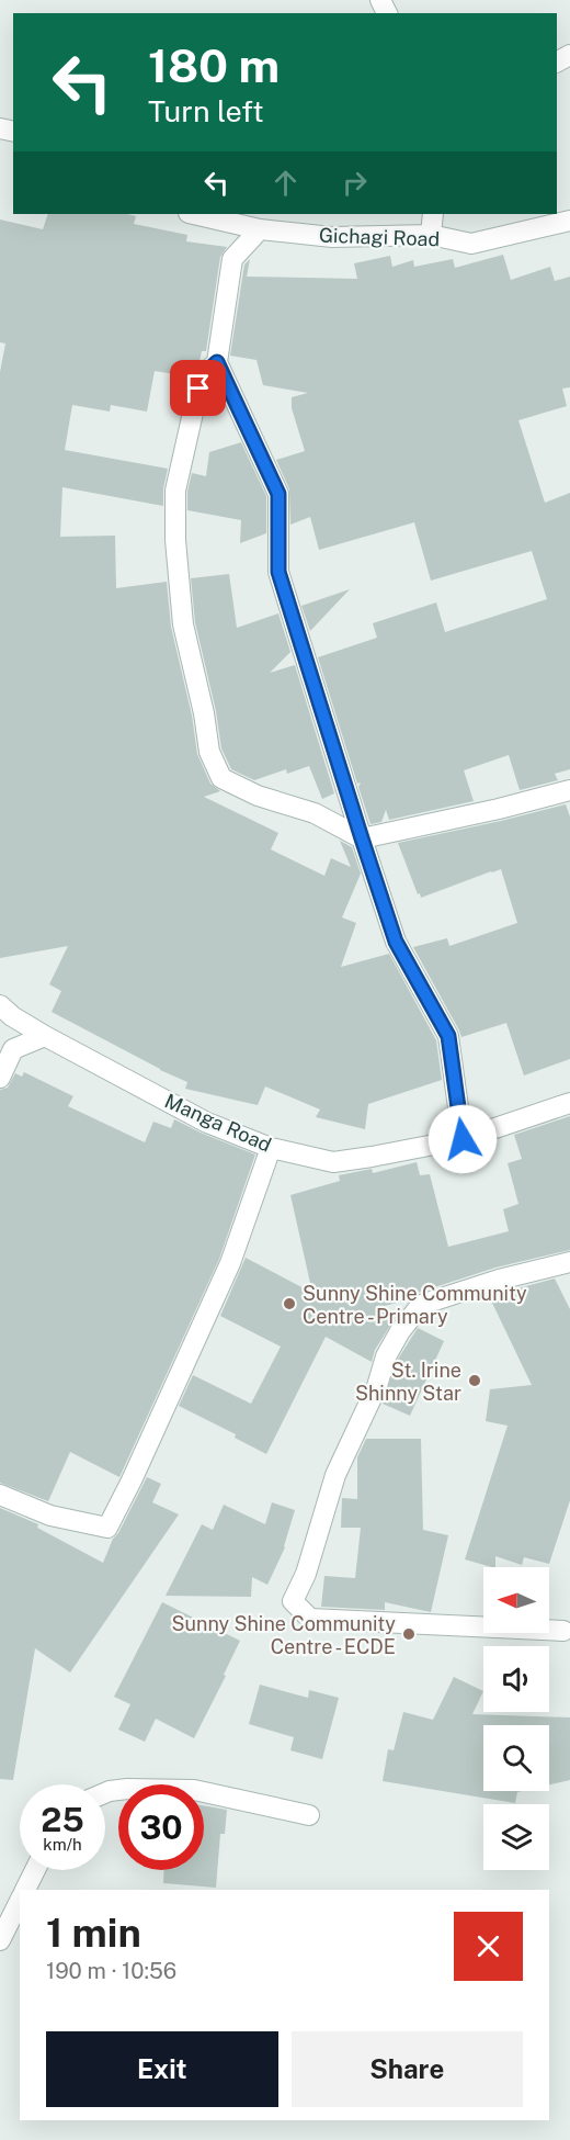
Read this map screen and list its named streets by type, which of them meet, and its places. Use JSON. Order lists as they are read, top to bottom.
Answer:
{
  "streets": {
    "street": ["Gichagi Road", "Manga Road"]
  },
  "places": ["Sunny Shine Community Centre - Primary", "St. Irine Shinny Star", "Sunny Shine Community Centre - ECDE"],
  "north": "left",
  "page": {
    "turn": ["180 m", "Turn left"],
    "speed": "25 km/h",
    "limit": "30",
    "heading": ["1 min", "190 m · 10:56"],
    "buttons": ["Exit", "Share"]
  }
}
